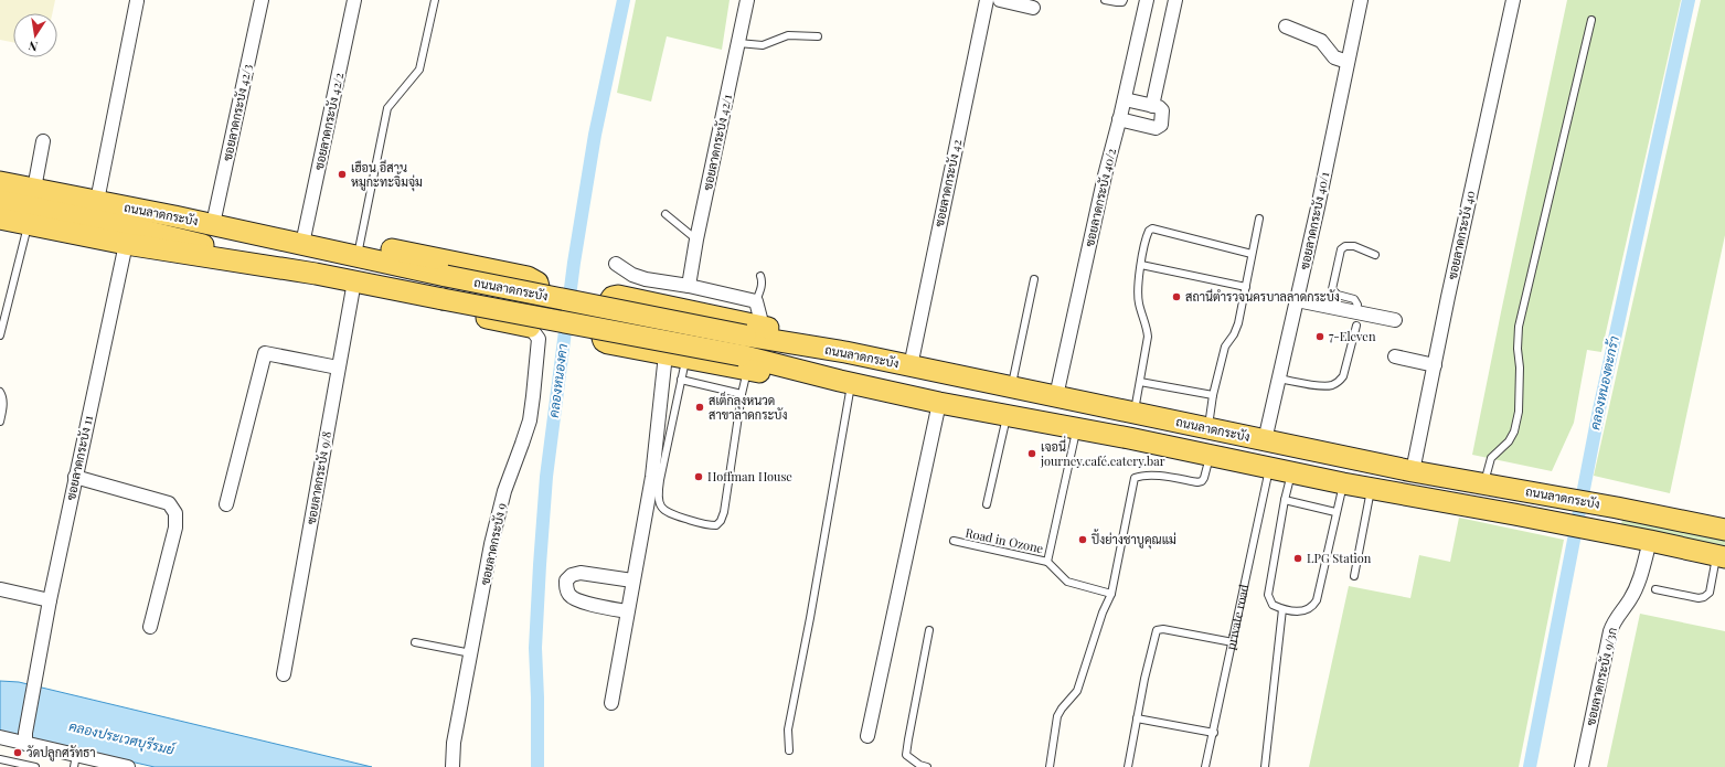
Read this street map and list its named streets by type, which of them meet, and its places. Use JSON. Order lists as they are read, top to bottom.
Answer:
{
  "streets": {
    "main road": ["ถนนลาดกระบัง"],
    "street": [
      "ซอยลาดกระบัง 42/3",
      "ซอยลาดกระบัง 42/2",
      "ซอยลาดกระบัง 42/1",
      "ซอยลาดกระบัง 42",
      "ซอยลาดกระบัง 40/2",
      "ซอยลาดกระบัง 40/1",
      "ซอยลาดกระบัง 40",
      "ซอยลาดกระบัง 11",
      "ซอยลาดกระบัง 9/8",
      "ซอยลาดกระบัง 9",
      "ซอยลาดกระบัง 9/3ก"
    ],
    "lane": ["Road in Ozone", "private road"]
  },
  "crossings": [
    ["ซอยลาดกระบัง 42/3", "ถนนลาดกระบัง"],
    ["ซอยลาดกระบัง 42/2", "ถนนลาดกระบัง"],
    ["ซอยลาดกระบัง 42", "ถนนลาดกระบัง"],
    ["ซอยลาดกระบัง 40/2", "ถนนลาดกระบัง"],
    ["ถนนลาดกระบัง", "ซอยลาดกระบัง 40/1"],
    ["ถนนลาดกระบัง", "ซอยลาดกระบัง 40"],
    ["ถนนลาดกระบัง", "ซอยลาดกระบัง 11"],
    ["ถนนลาดกระบัง", "ซอยลาดกระบัง 9/8"],
    ["ถนนลาดกระบัง", "Road in Ozone"],
    ["ถนนลาดกระบัง", "private road"],
    ["ถนนลาดกระบัง", "ซอยลาดกระบัง 9/3ก"]
  ],
  "water": ["คลองหนองคา", "คลองหนองตะกร้า", "คลองประเวศบุรีรมย์"],
  "places": [
    "เฮือน อีสาน หมูกะทะจิ้มจุ่ม",
    "สถานีตำรวจนครบาลลาดกระบัง",
    "7-Eleven",
    "สเต็กลุงหนวด สาขาลาดกระบัง",
    "เจอนี่ journey.café.eatery.bar",
    "Hoffman House",
    "ปิ้งย่างชาบูคุณแม่",
    "LPG Station",
    "วัดปลูกศรัทธา"
  ],
  "north": "bottom"
}
